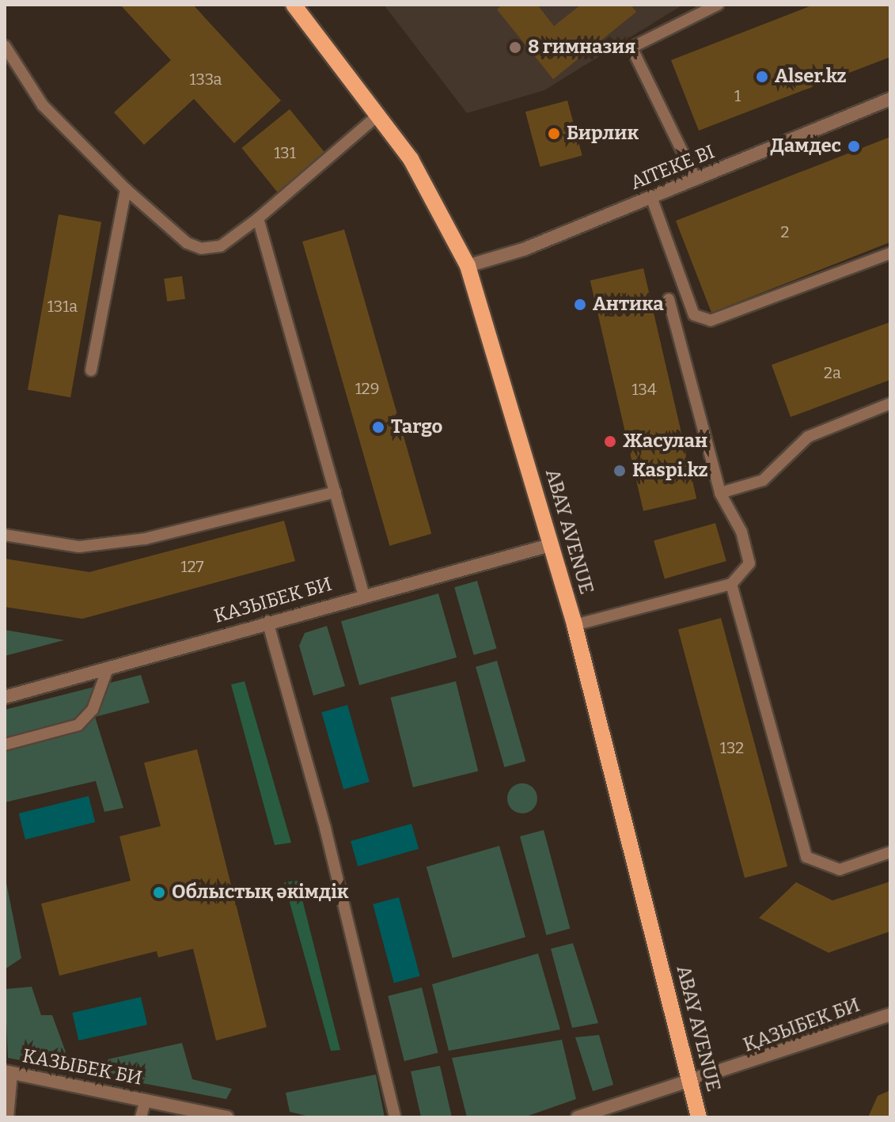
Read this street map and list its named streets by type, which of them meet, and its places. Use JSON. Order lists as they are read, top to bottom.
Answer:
{
  "streets": {
    "main road": ["ABAY AVENUE"],
    "street": ["AITEKE BI", "КАЗЫБЕК БИ", "ҚАЗЫБЕК БИ"]
  },
  "crossings": [
    ["AITEKE BI", "ABAY AVENUE"],
    ["ABAY AVENUE", "КАЗЫБЕК БИ"],
    ["ABAY AVENUE", "ҚАЗЫБЕК БИ"]
  ],
  "places": [
    "8 гимназия",
    "Alser.kz",
    "Бирлик",
    "Дамдес",
    "Антика",
    "Targo",
    "Жасулан",
    "Kaspi.kz",
    "Облыстық әкімдік"
  ],
  "house_numbers": [
    "133а",
    "1",
    "131",
    "2",
    "131а",
    "2а",
    "129",
    "134",
    "127",
    "132"
  ]
}
